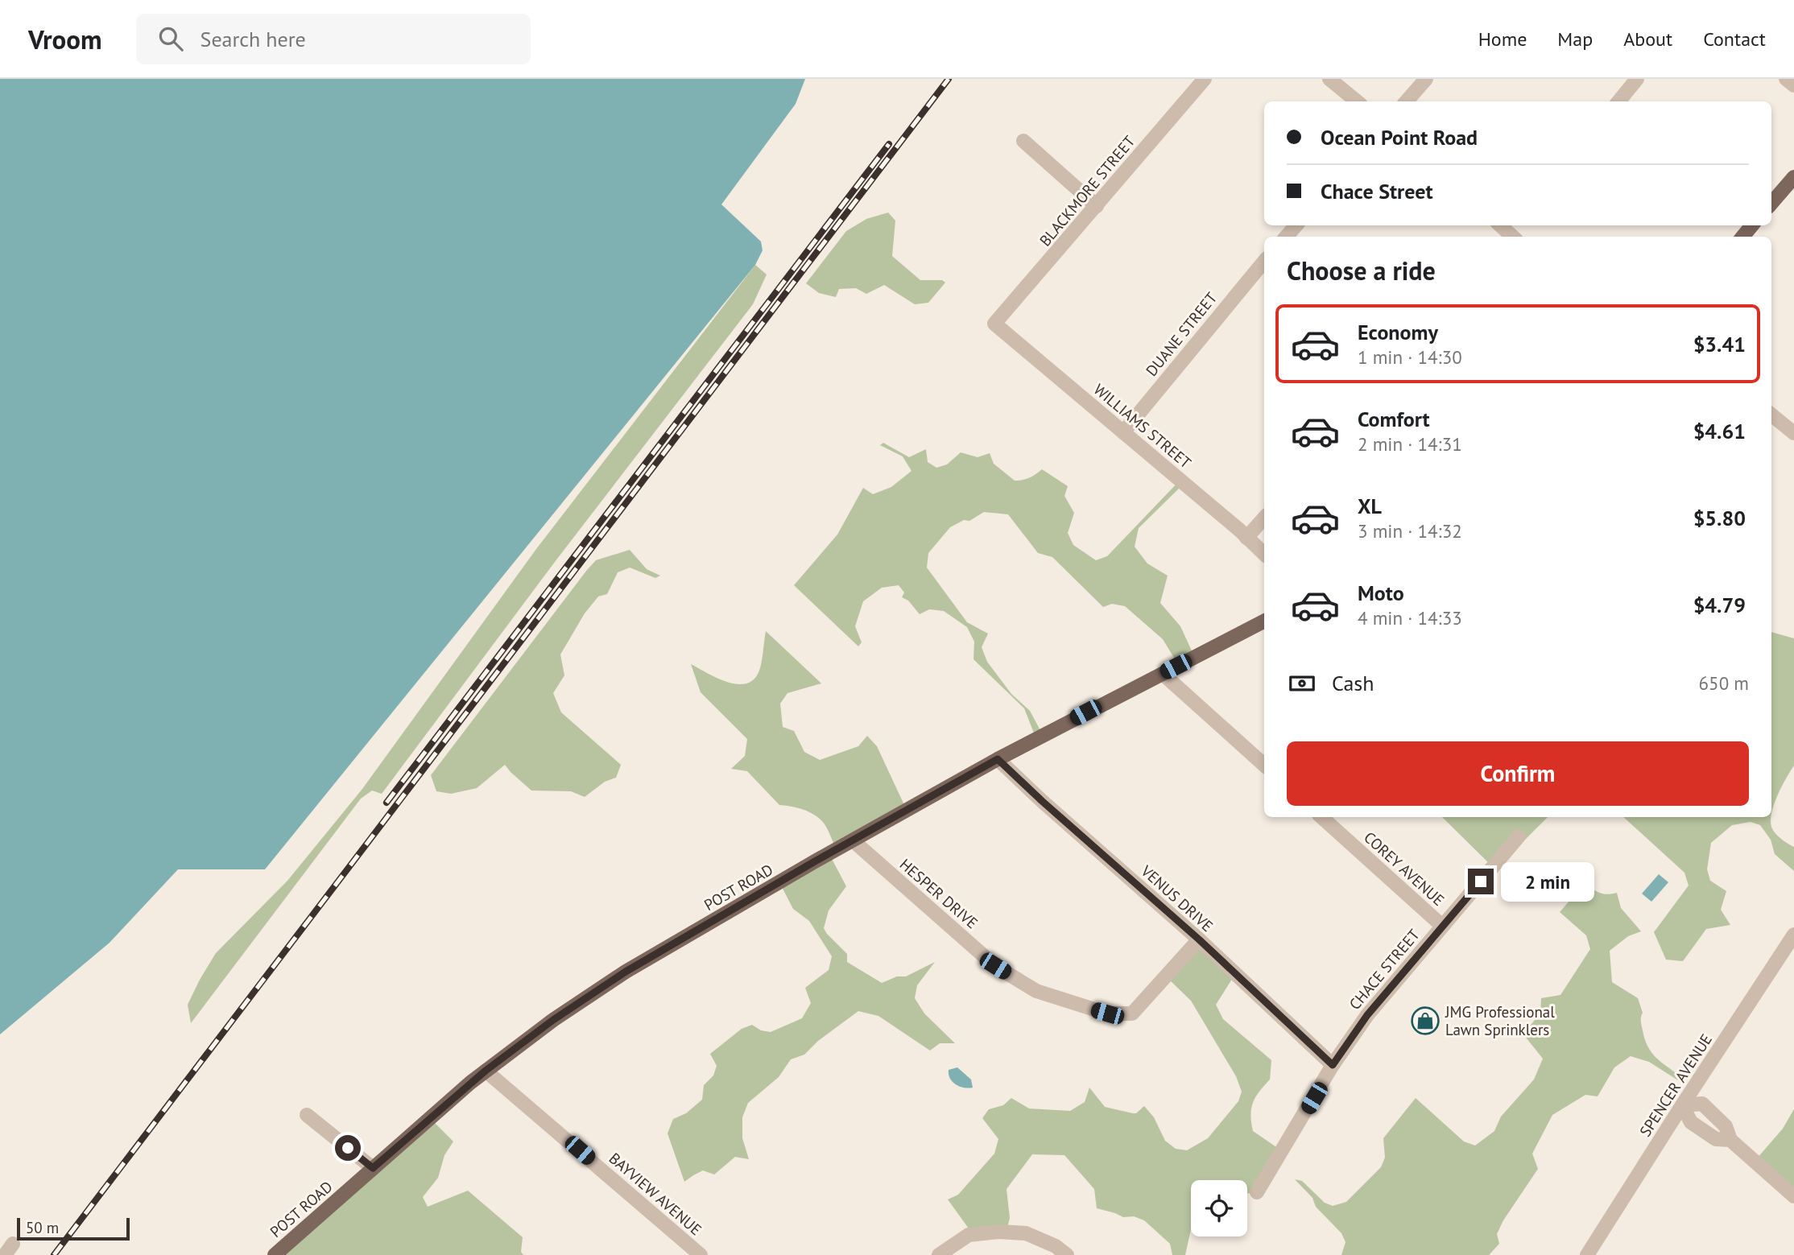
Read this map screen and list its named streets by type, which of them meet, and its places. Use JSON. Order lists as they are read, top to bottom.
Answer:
{
  "streets": {
    "main road": ["POST ROAD"],
    "street": [
      "BLACKMORE STREET",
      "DUANE STREET",
      "WILLIAMS STREET",
      "COREY AVENUE",
      "HESPER DRIVE",
      "VENUS DRIVE",
      "CHACE STREET",
      "SPENCER AVENUE",
      "BAYVIEW AVENUE"
    ]
  },
  "crossings": [
    ["BLACKMORE STREET", "WILLIAMS STREET"],
    ["DUANE STREET", "WILLIAMS STREET"],
    ["COREY AVENUE", "CHACE STREET"],
    ["POST ROAD", "HESPER DRIVE"],
    ["POST ROAD", "VENUS DRIVE"],
    ["POST ROAD", "BAYVIEW AVENUE"],
    ["HESPER DRIVE", "VENUS DRIVE"],
    ["VENUS DRIVE", "CHACE STREET"]
  ],
  "places": {
    "shop": ["JMG Professional Lawn Sprinklers"]
  },
  "scale_bar": "50 m",
  "page": {
    "header": "Vroom",
    "search": "Search here",
    "nav": [
      "Home",
      "Map",
      "About",
      "Contact"
    ],
    "banner": ["Ocean Point Road", "Chace Street"],
    "heading": "Choose a ride",
    "list": [
      {
        "name": "Economy",
        "note": "1 min · 14:30",
        "value": "$3.41"
      },
      {
        "name": "Comfort",
        "note": "2 min · 14:31",
        "value": "$4.61"
      },
      {
        "name": "XL",
        "note": "3 min · 14:32",
        "value": "$5.80"
      },
      {
        "name": "Moto",
        "note": "4 min · 14:33",
        "value": "$4.79"
      }
    ],
    "pay": ["Cash", "650 m"],
    "buttons": "Confirm",
    "bubble": "2 min",
    "scale": "50 m"
  }
}
